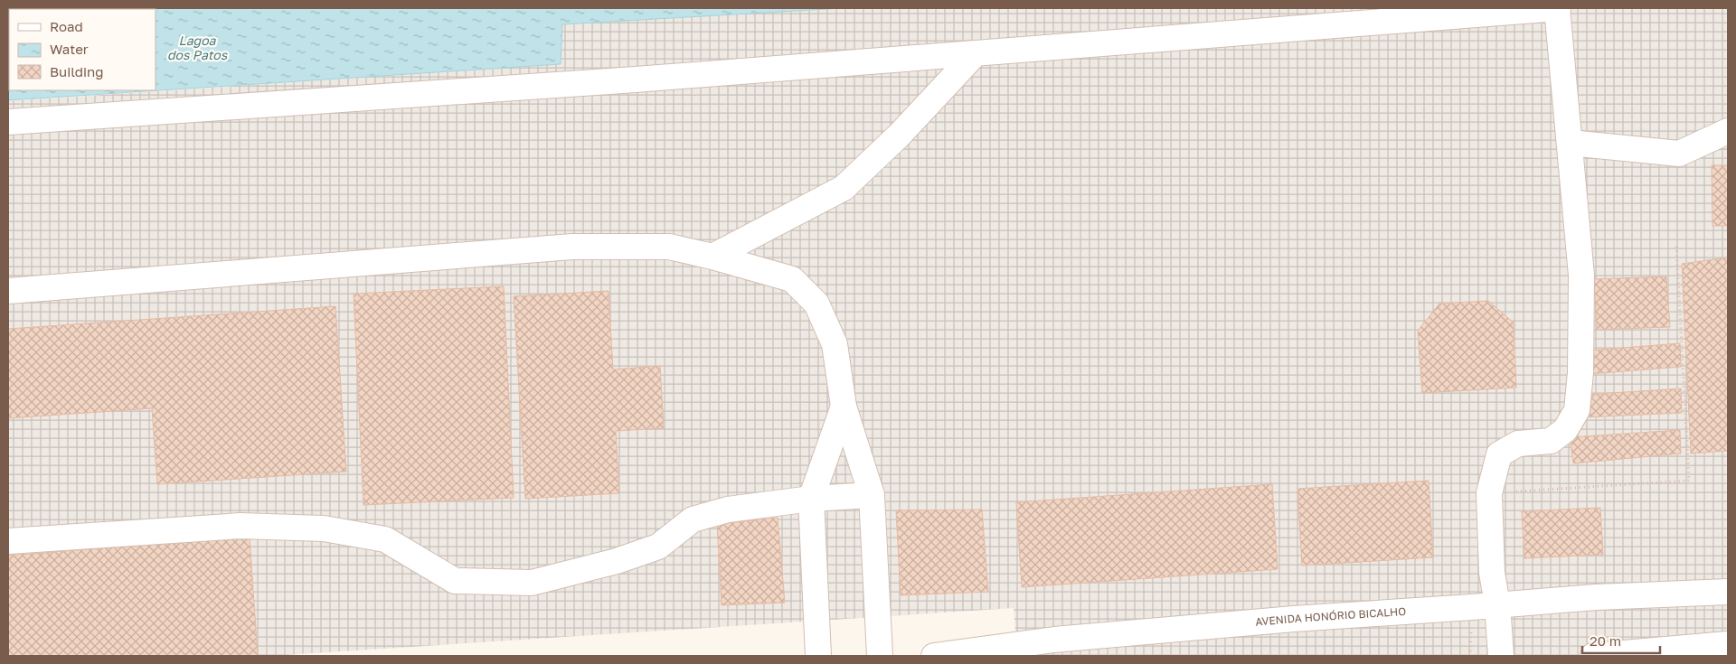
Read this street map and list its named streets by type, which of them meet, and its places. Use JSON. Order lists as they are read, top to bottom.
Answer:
{
  "streets": {
    "lane": ["AVENIDA HONÓRIO BICALHO"]
  },
  "water": ["Lagoa dos Patos"],
  "legend": ["Road", "Water", "Building"],
  "scale_bar": "20 m"
}
